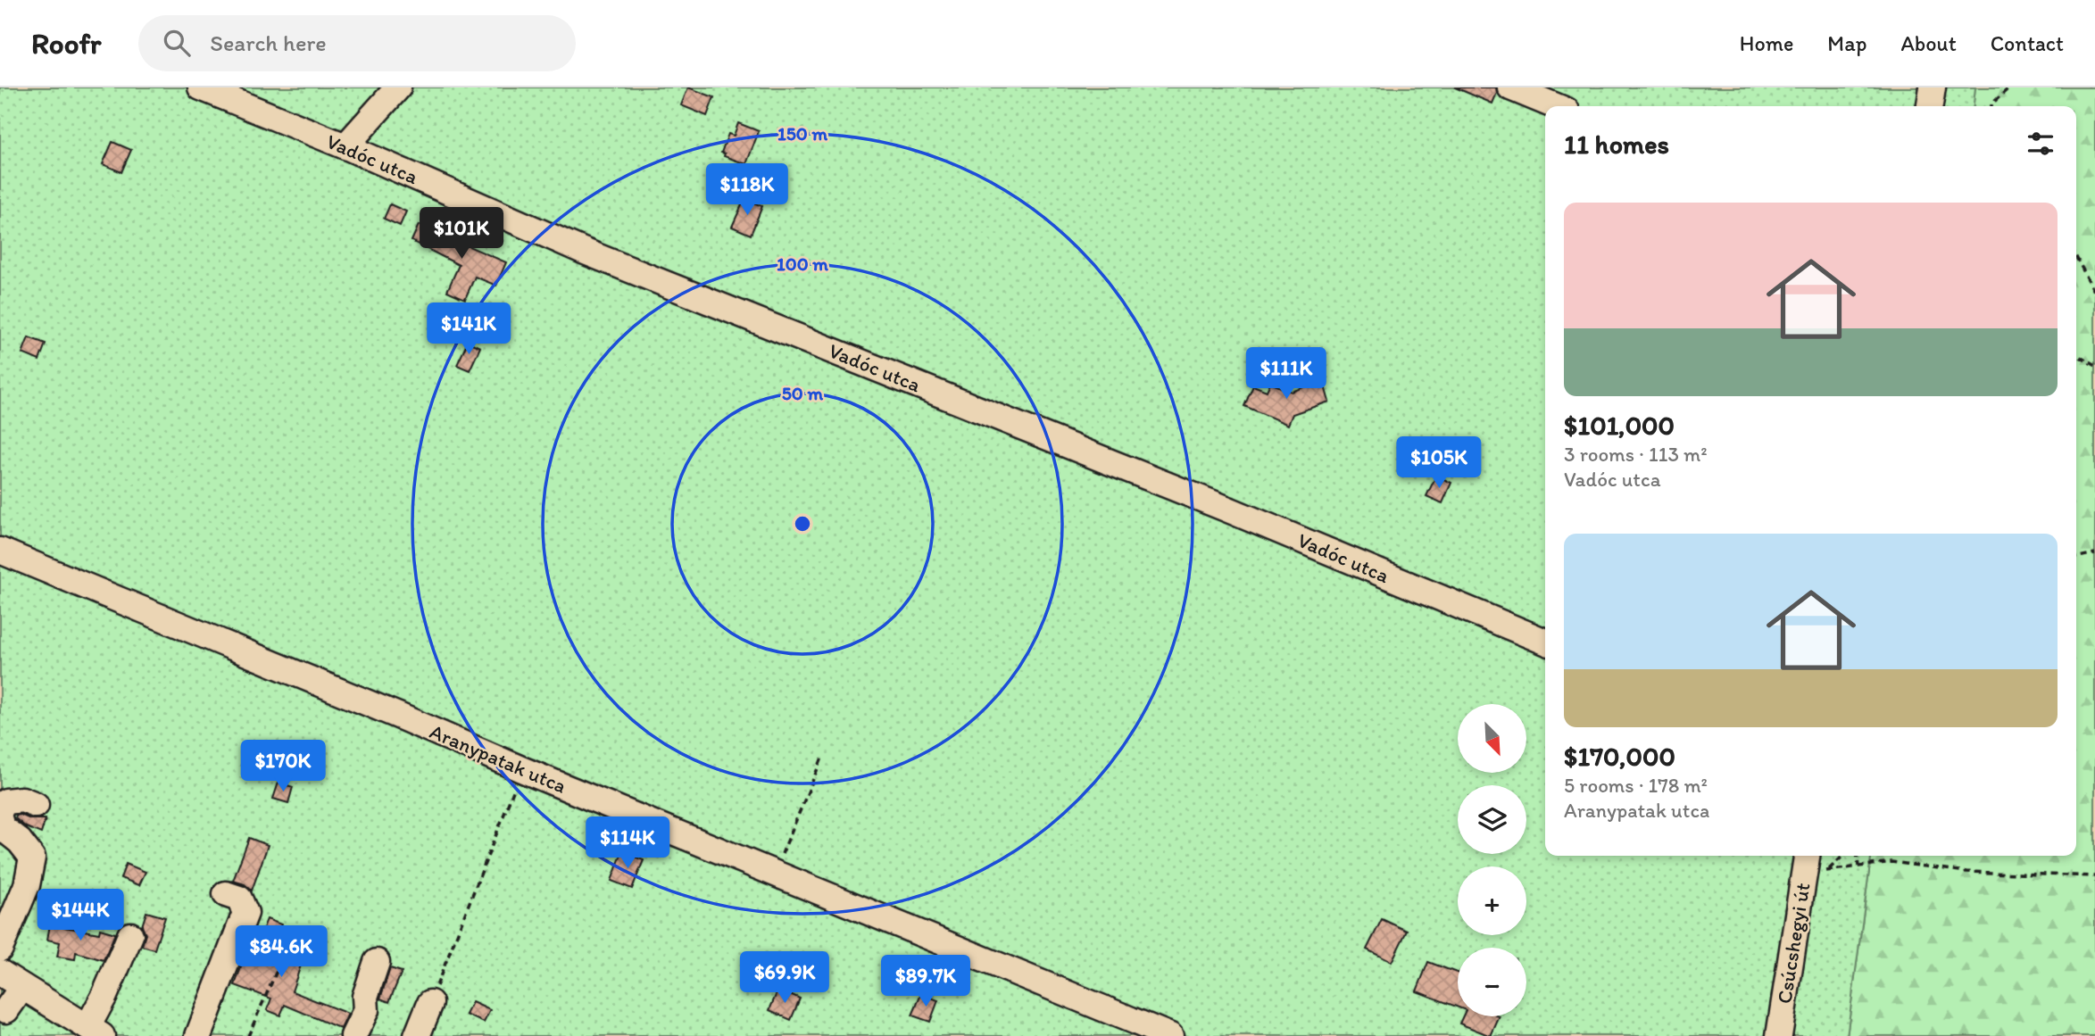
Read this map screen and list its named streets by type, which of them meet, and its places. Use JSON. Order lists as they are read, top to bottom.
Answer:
{
  "streets": {
    "street": ["Vadóc utca", "Aranypatak utca", "Csúcshegyi út"]
  },
  "north": "bottom right",
  "page": {
    "header": "Roofr",
    "search": "Search here",
    "nav": [
      "Home",
      "Map",
      "About",
      "Contact"
    ],
    "heading": "11 homes",
    "price": [
      "$118K",
      "$101K",
      "$141K",
      "$111K",
      "$105K",
      "$170K",
      "$114K",
      "$144K",
      "$84.6K",
      "$69.9K",
      "$89.7K"
    ],
    "list": [
      {
        "name": "$101,000",
        "note": "3 rooms · 113 m² · Vadóc utca"
      },
      {
        "name": "$170,000",
        "note": "5 rooms · 178 m² · Aranypatak utca"
      }
    ],
    "map_buttons": ["+", "−"]
  },
  "rings": ["150 m", "100 m", "50 m"]
}
